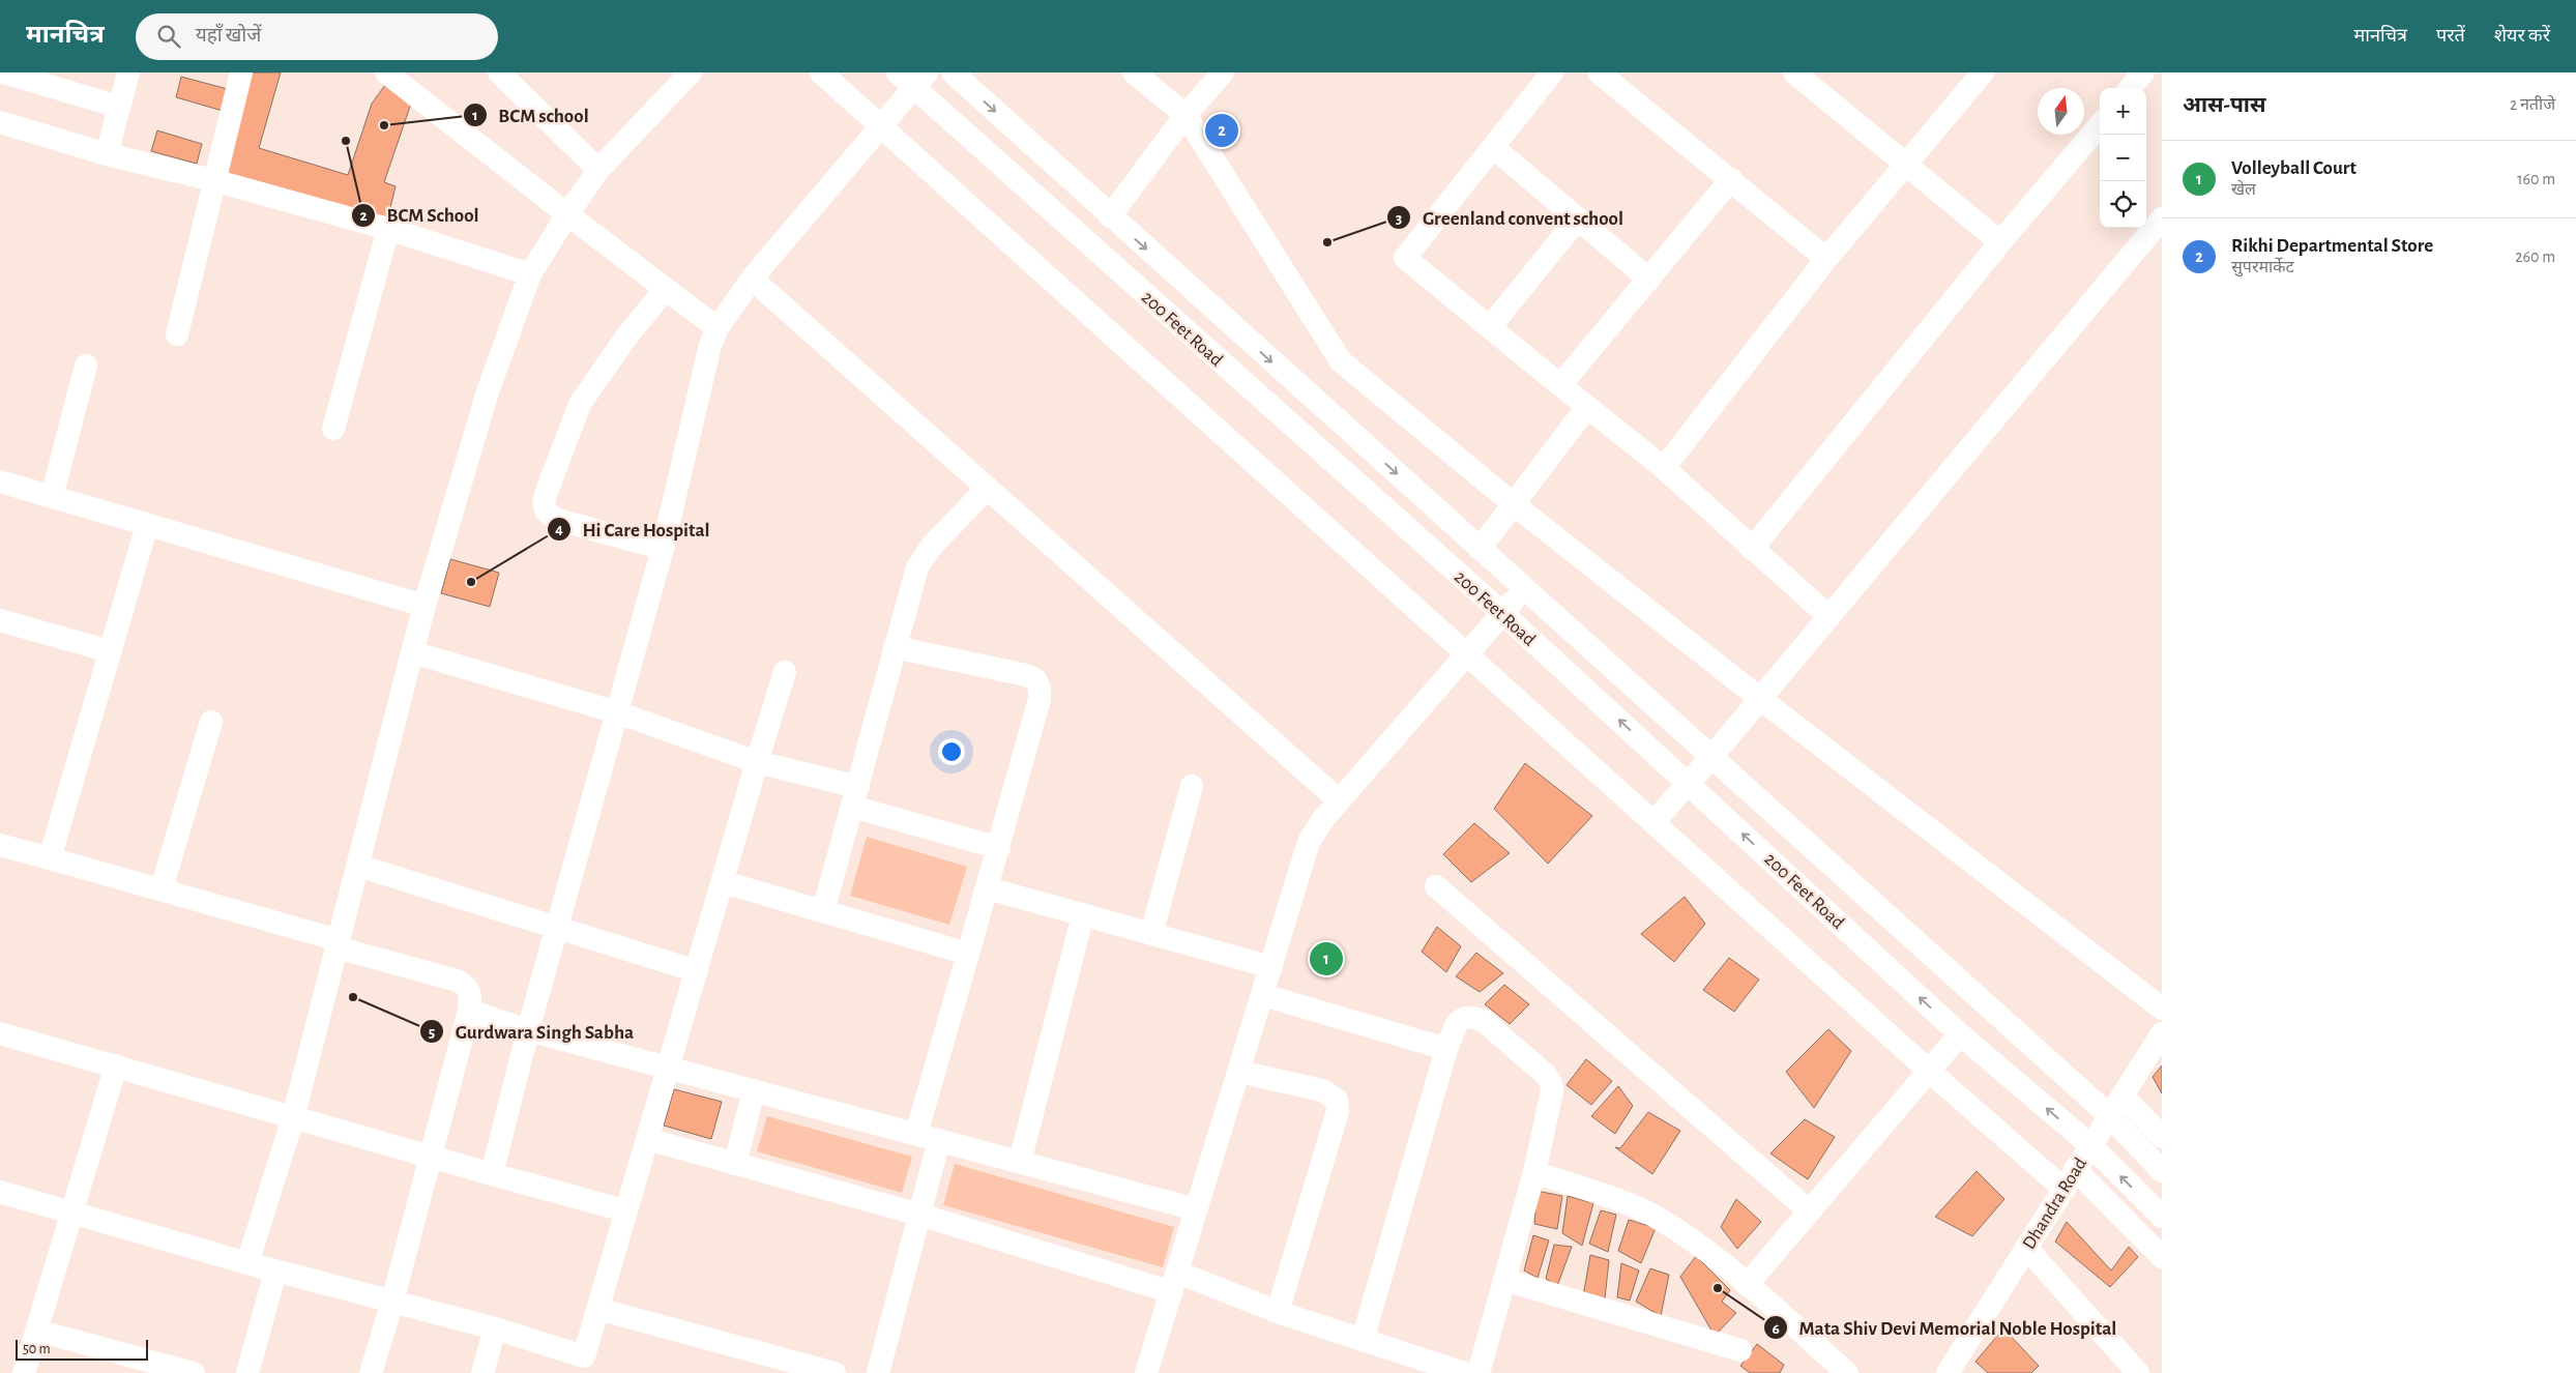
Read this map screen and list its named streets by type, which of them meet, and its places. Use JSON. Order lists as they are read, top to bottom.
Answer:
{
  "streets": {
    "street": ["200 Feet Road", "Dhandra Road"]
  },
  "crossings": [
    ["200 Feet Road", "Dhandra Road"]
  ],
  "places": [
    "BCM school",
    "BCM School",
    "Greenland convent school",
    "Hi Care Hospital",
    "Gurdwara Singh Sabha",
    "Mata Shiv Devi Memorial Noble Hospital"
  ],
  "scale_bar": "50 m",
  "north": "top",
  "page": {
    "header": "मानचित्र",
    "search": "यहाँ खोजें",
    "nav": ["मानचित्र", "परतें", "शेयर करें"],
    "heading": ["आस-पास", "2 नतीजे"],
    "map_buttons": ["+", "−"],
    "pins": ["2", "1"],
    "list": [
      {
        "mark": "1",
        "name": "Volleyball Court",
        "note": "खेल",
        "value": "160 m"
      },
      {
        "mark": "2",
        "name": "Rikhi Departmental Store",
        "note": "सुपरमार्केट",
        "value": "260 m"
      }
    ],
    "scale": "50 m"
  }
}
